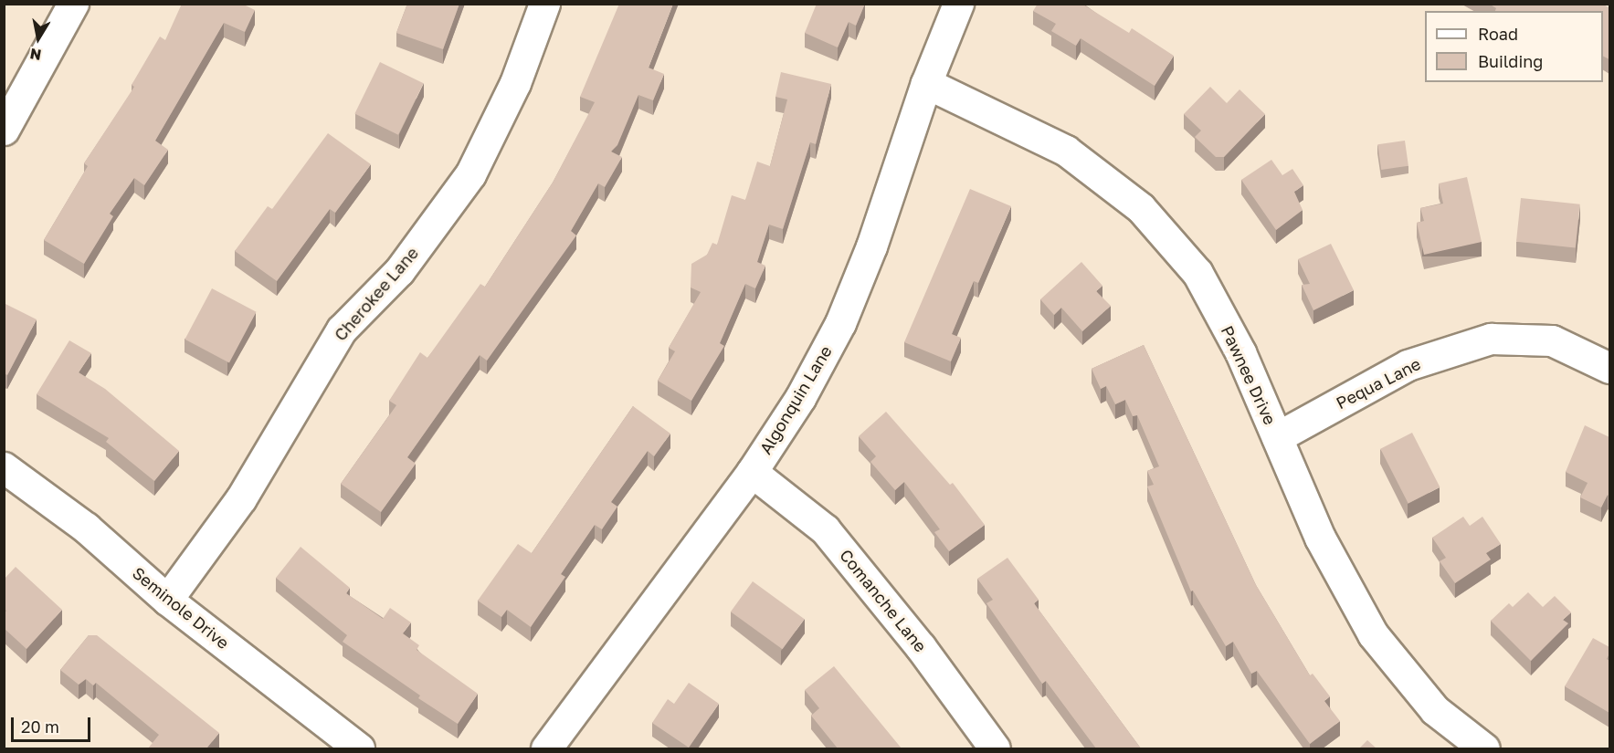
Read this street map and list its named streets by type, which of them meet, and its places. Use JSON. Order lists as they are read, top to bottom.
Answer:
{
  "streets": {
    "street": [
      "Cherokee Lane",
      "Pawnee Drive",
      "Pequa Lane",
      "Algonquin Lane",
      "Comanche Lane",
      "Seminole Drive"
    ]
  },
  "crossings": [
    ["Cherokee Lane", "Seminole Drive"],
    ["Pawnee Drive", "Pequa Lane"],
    ["Pawnee Drive", "Algonquin Lane"],
    ["Algonquin Lane", "Comanche Lane"]
  ],
  "legend": ["Road", "Building"],
  "scale_bar": "20 m",
  "north": "bottom"
}
